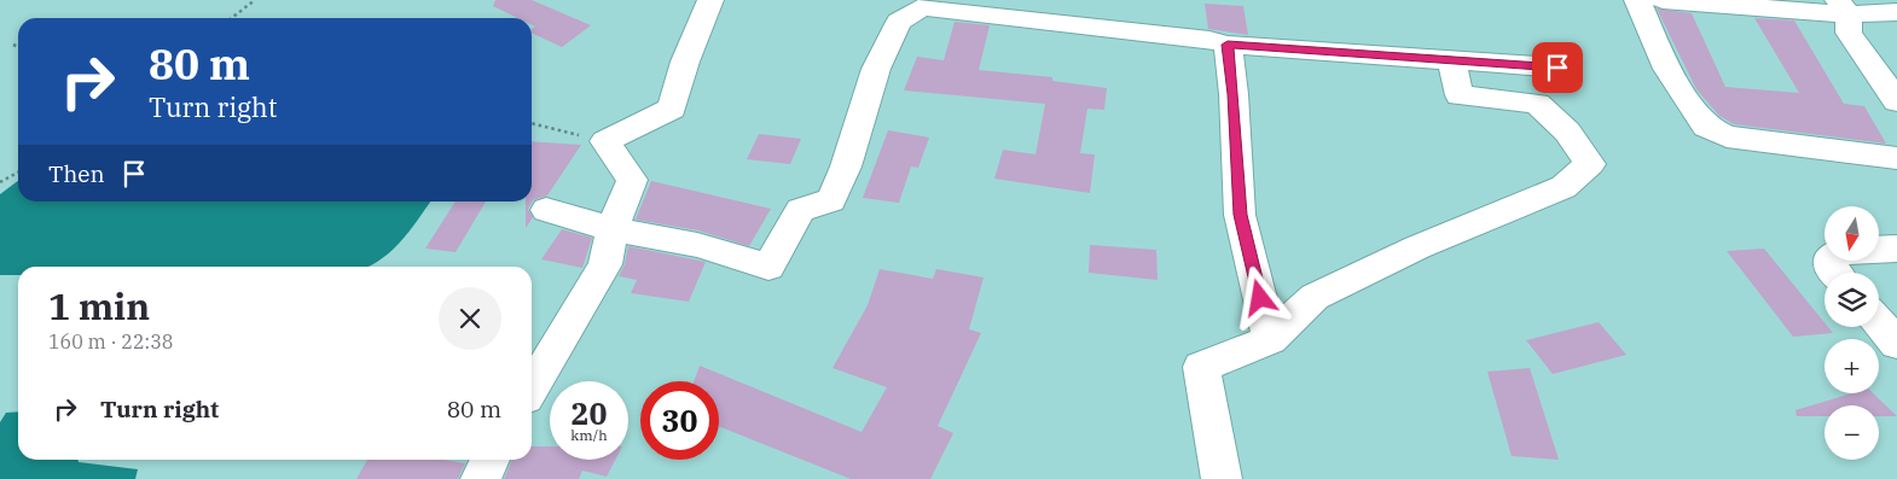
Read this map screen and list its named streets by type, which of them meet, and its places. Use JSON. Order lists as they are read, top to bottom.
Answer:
{
  "north": "bottom",
  "page": {
    "turn": ["80 m", "Turn right"],
    "then": "Then",
    "map_buttons": ["+", "−"],
    "heading": ["1 min", "160 m · 22:38"],
    "list": [
      {
        "name": "Turn right",
        "value": "80 m"
      }
    ],
    "speed": "20 km/h",
    "limit": "30"
  }
}
